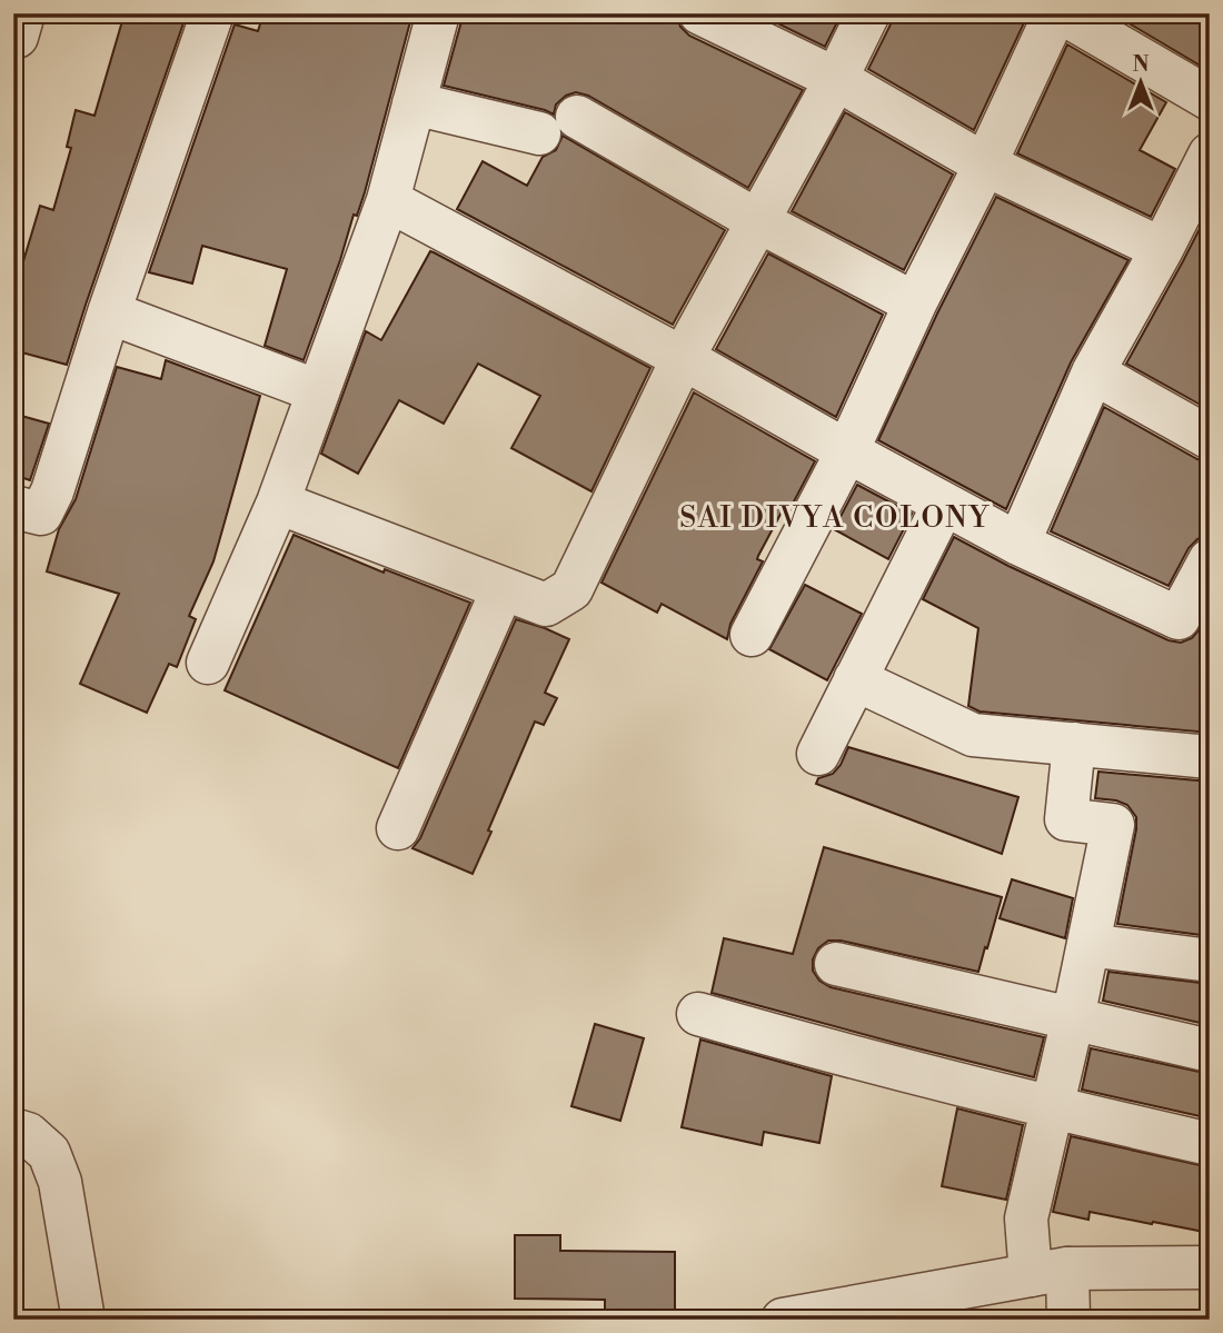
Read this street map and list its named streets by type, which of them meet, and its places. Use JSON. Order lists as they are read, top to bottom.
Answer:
{
  "districts": ["SAI DIVYA COLONY"],
  "north": "top"
}
